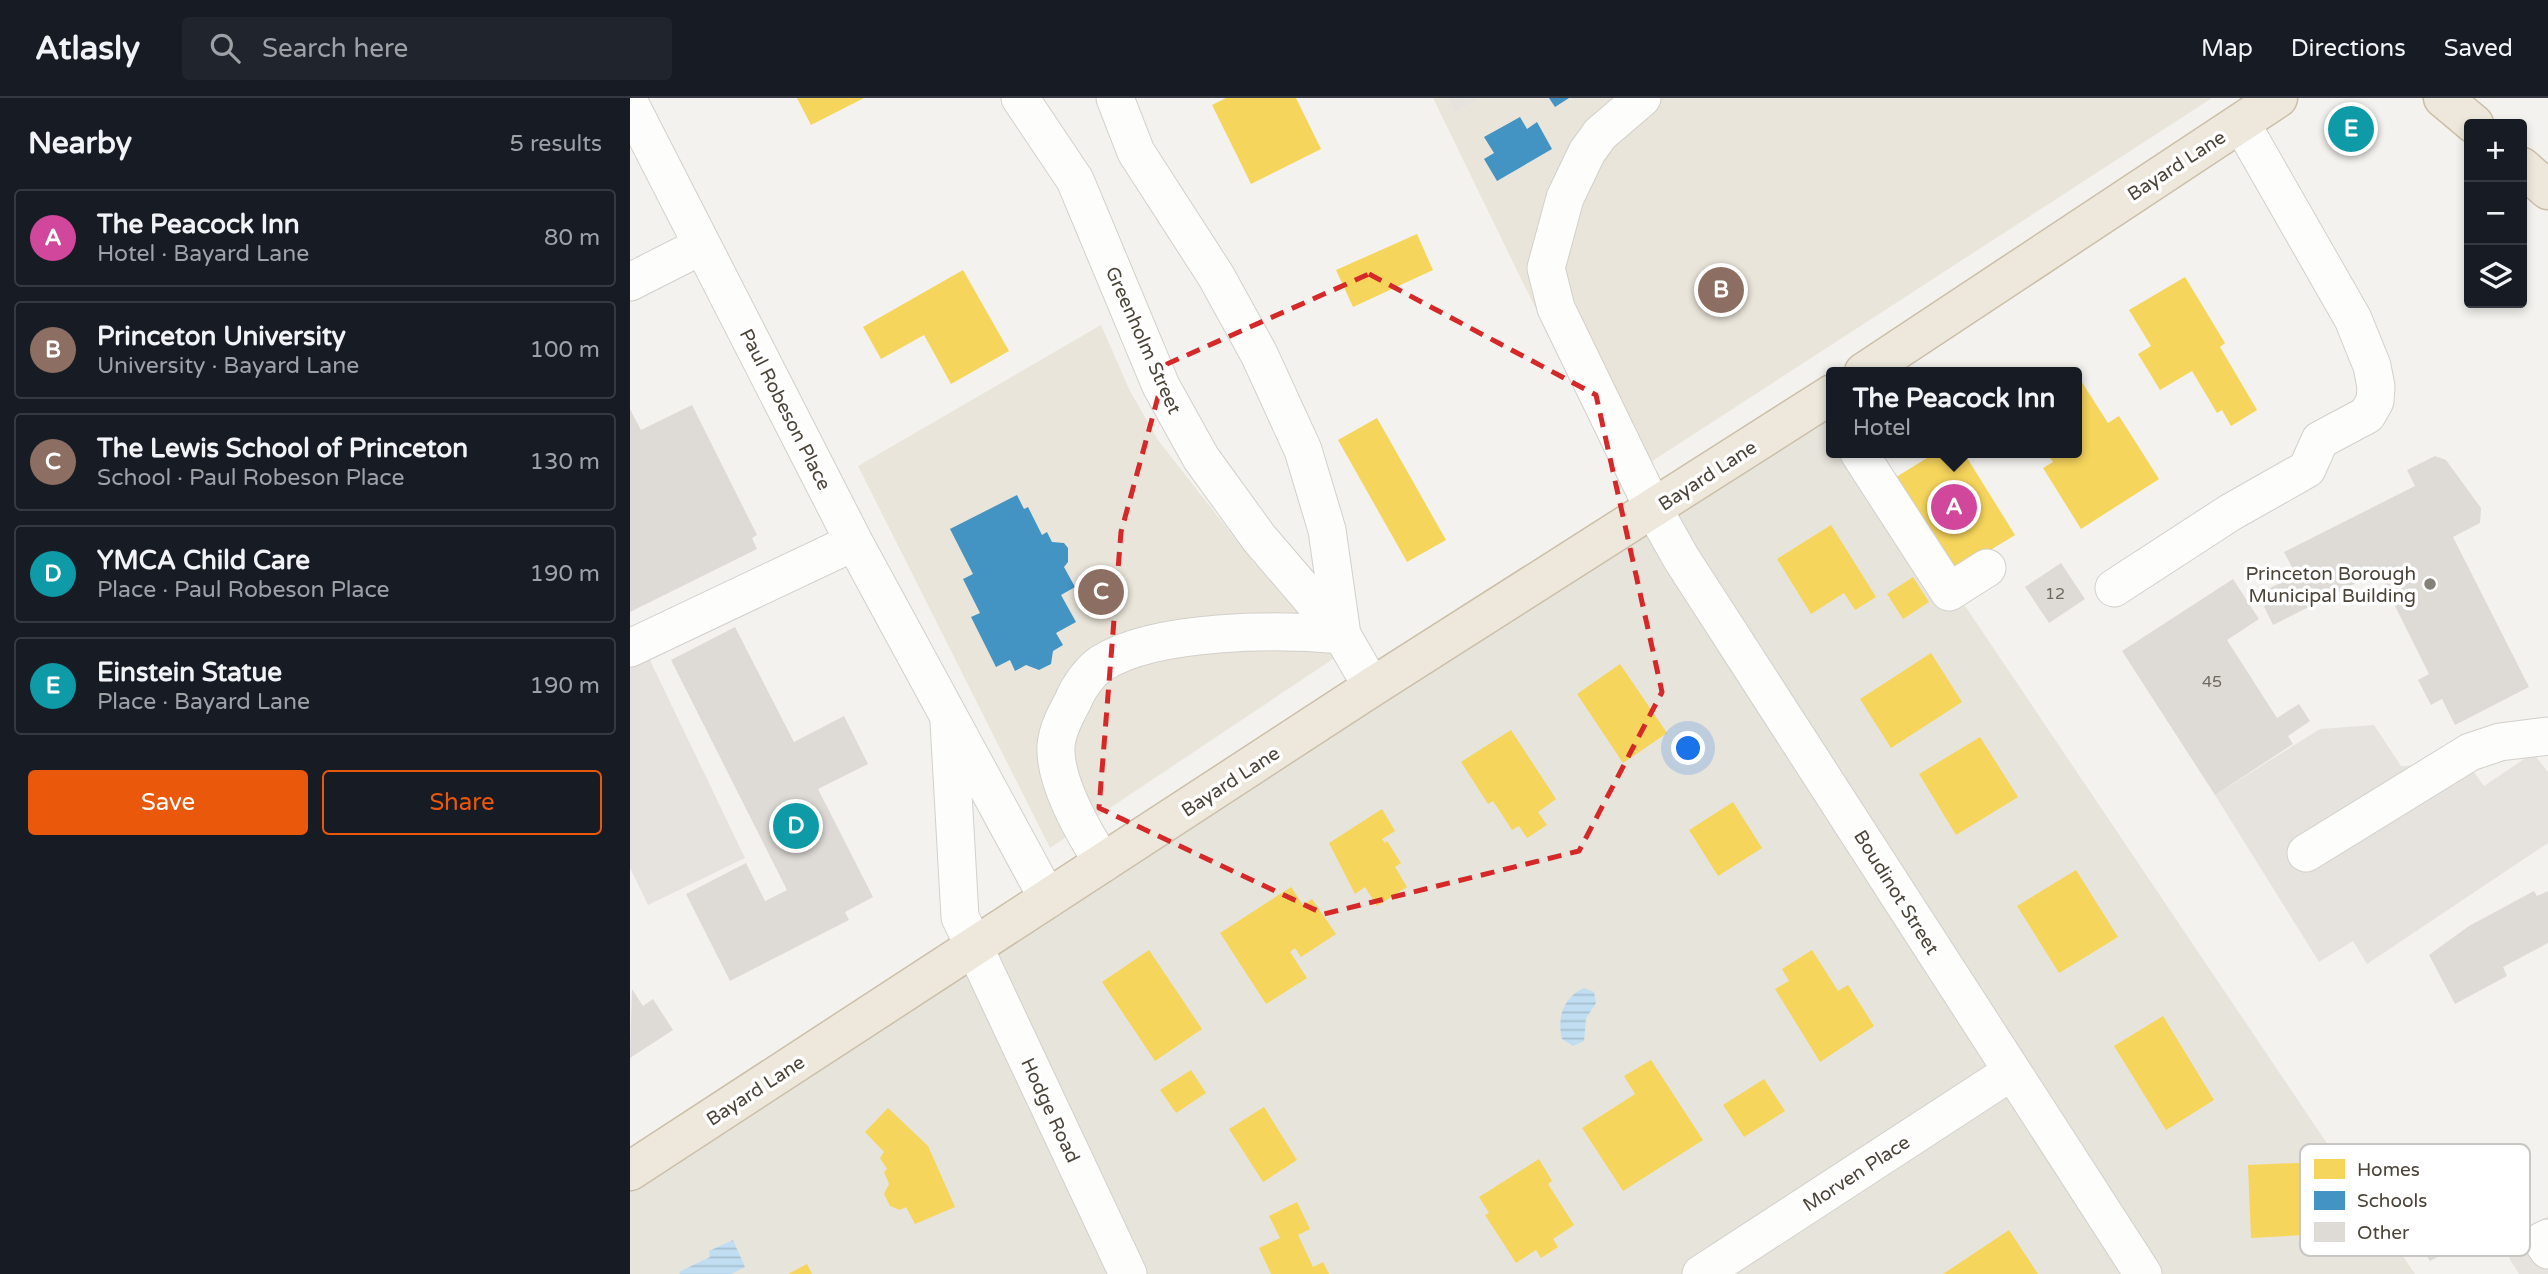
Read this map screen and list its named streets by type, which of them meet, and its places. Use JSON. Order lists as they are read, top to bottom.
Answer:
{
  "streets": {
    "highway": ["Bayard Lane"],
    "street": [
      "Greenholm Street",
      "Paul Robeson Place",
      "Boudinot Street",
      "Hodge Road",
      "Morven Place"
    ]
  },
  "crossings": [
    ["Bayard Lane", "Greenholm Street"],
    ["Bayard Lane", "Paul Robeson Place"],
    ["Bayard Lane", "Boudinot Street"],
    ["Bayard Lane", "Hodge Road"],
    ["Paul Robeson Place", "Hodge Road"],
    ["Boudinot Street", "Morven Place"]
  ],
  "places": ["Princeton Borough Municipal Building"],
  "house_numbers": ["12", "45"],
  "legend": ["Homes", "Schools", "Other"],
  "page": {
    "header": "Atlasly",
    "search": "Search here",
    "nav": ["Map", "Directions", "Saved"],
    "heading": ["Nearby", "5 results"],
    "pins": [
      "E",
      "B",
      "A",
      "C",
      "D"
    ],
    "map_buttons": ["+", "−"],
    "list": [
      {
        "mark": "A",
        "name": "The Peacock Inn",
        "note": "Hotel · Bayard Lane",
        "value": "80 m"
      },
      {
        "mark": "B",
        "name": "Princeton University",
        "note": "University · Bayard Lane",
        "value": "100 m"
      },
      {
        "mark": "C",
        "name": "The Lewis School of Princeton",
        "note": "School · Paul Robeson Place",
        "value": "130 m"
      },
      {
        "mark": "D",
        "name": "YMCA Child Care",
        "note": "Place · Paul Robeson Place",
        "value": "190 m"
      },
      {
        "mark": "E",
        "name": "Einstein Statue",
        "note": "Place · Bayard Lane",
        "value": "190 m"
      }
    ],
    "popup": ["The Peacock Inn", "Hotel"],
    "buttons": ["Save", "Share"]
  }
}
